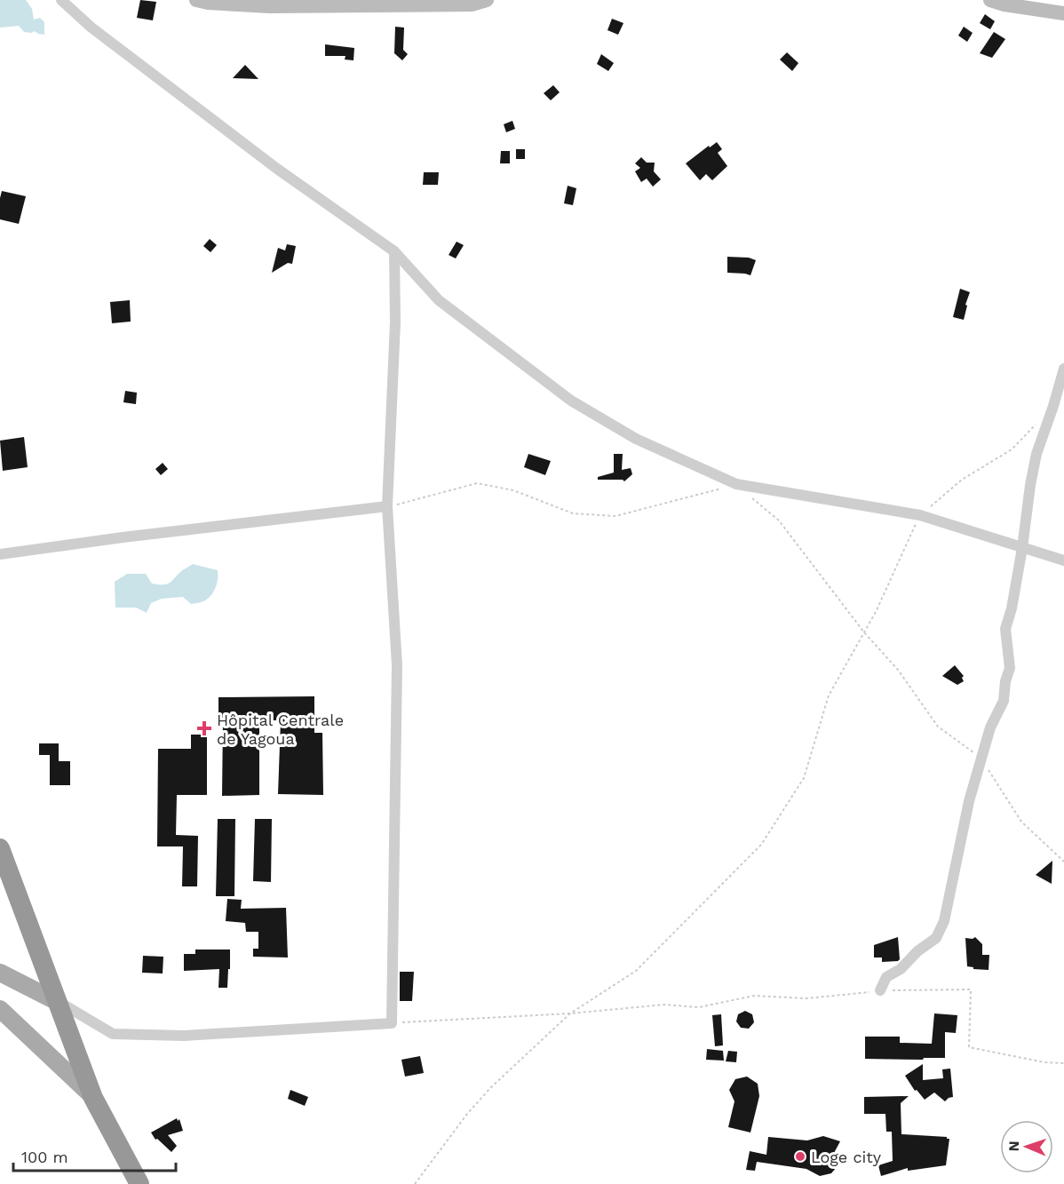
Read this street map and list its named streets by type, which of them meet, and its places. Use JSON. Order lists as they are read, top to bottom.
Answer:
{
  "places": {
    "health": ["Hôpital Centrale de Yagoua"],
    "other": ["Loge city"]
  },
  "scale_bar": "100 m",
  "north": "left"
}
